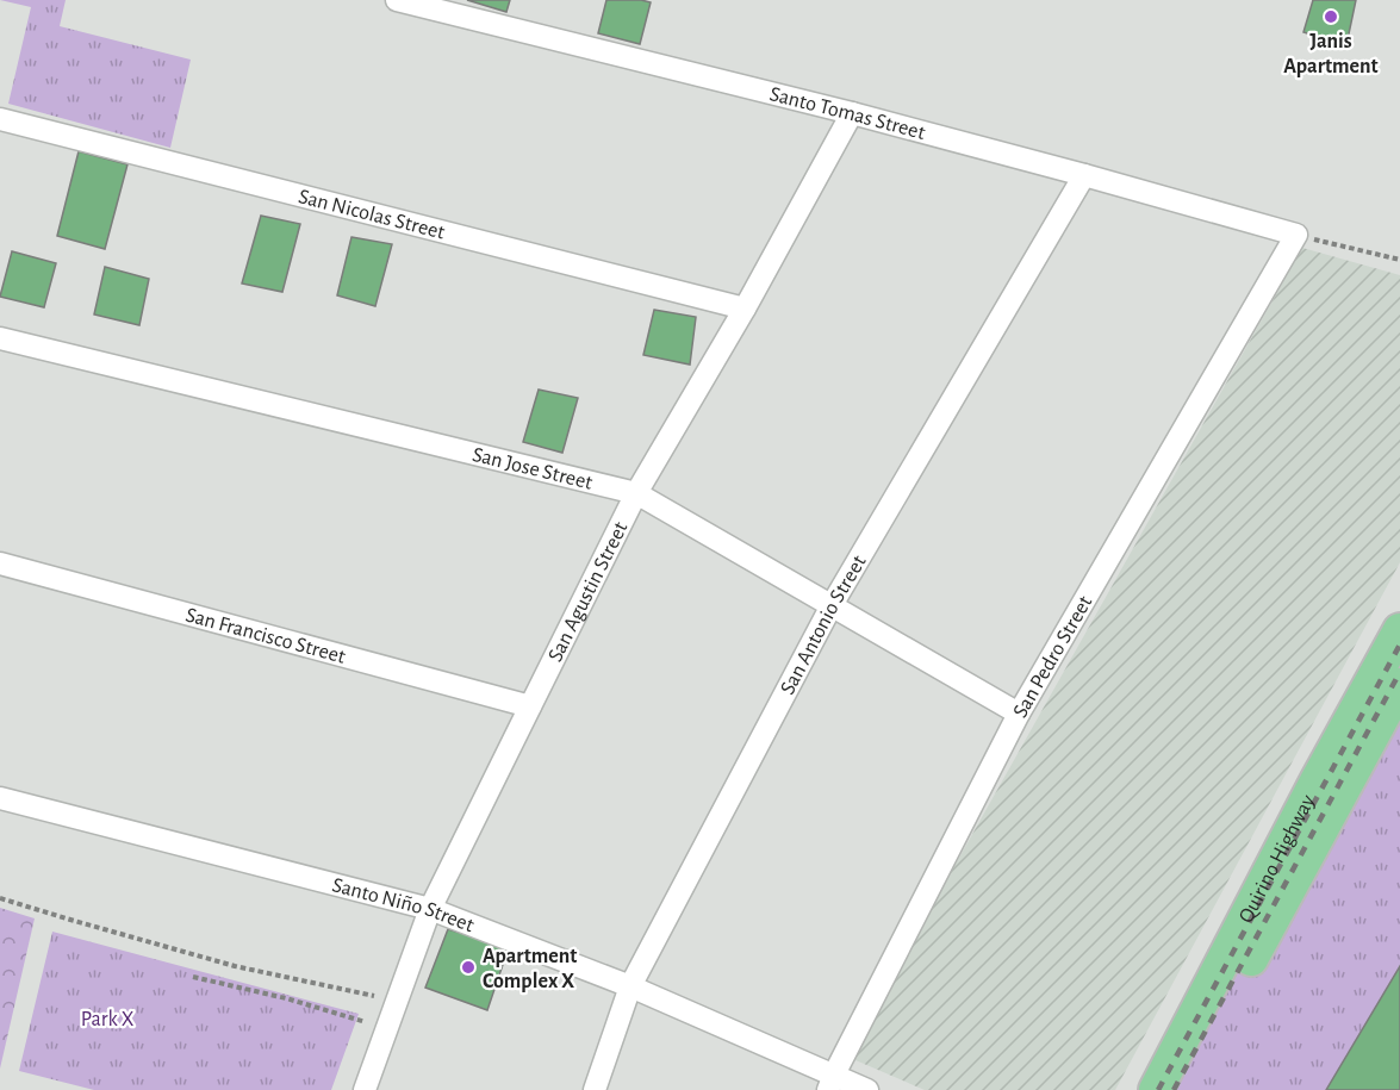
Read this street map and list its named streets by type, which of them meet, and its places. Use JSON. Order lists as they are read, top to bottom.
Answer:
{
  "streets": {
    "main road": ["Quirino Highway"],
    "street": [
      "Santo Tomas Street",
      "San Nicolas Street",
      "San Jose Street",
      "San Agustin Street",
      "San Antonio Street",
      "San Francisco Street",
      "San Pedro Street",
      "Santo Niño Street"
    ]
  },
  "crossings": [
    ["Santo Tomas Street", "San Agustin Street"],
    ["Santo Tomas Street", "San Antonio Street"],
    ["Santo Tomas Street", "San Pedro Street"],
    ["San Nicolas Street", "San Agustin Street"],
    ["San Jose Street", "San Agustin Street"],
    ["San Jose Street", "San Antonio Street"],
    ["San Jose Street", "San Pedro Street"],
    ["San Agustin Street", "San Francisco Street"],
    ["San Agustin Street", "Santo Niño Street"],
    ["San Antonio Street", "Santo Niño Street"],
    ["San Pedro Street", "Santo Niño Street"]
  ],
  "parks": ["Park X"],
  "places": ["Janis Apartment", "Apartment Complex X"]
}
